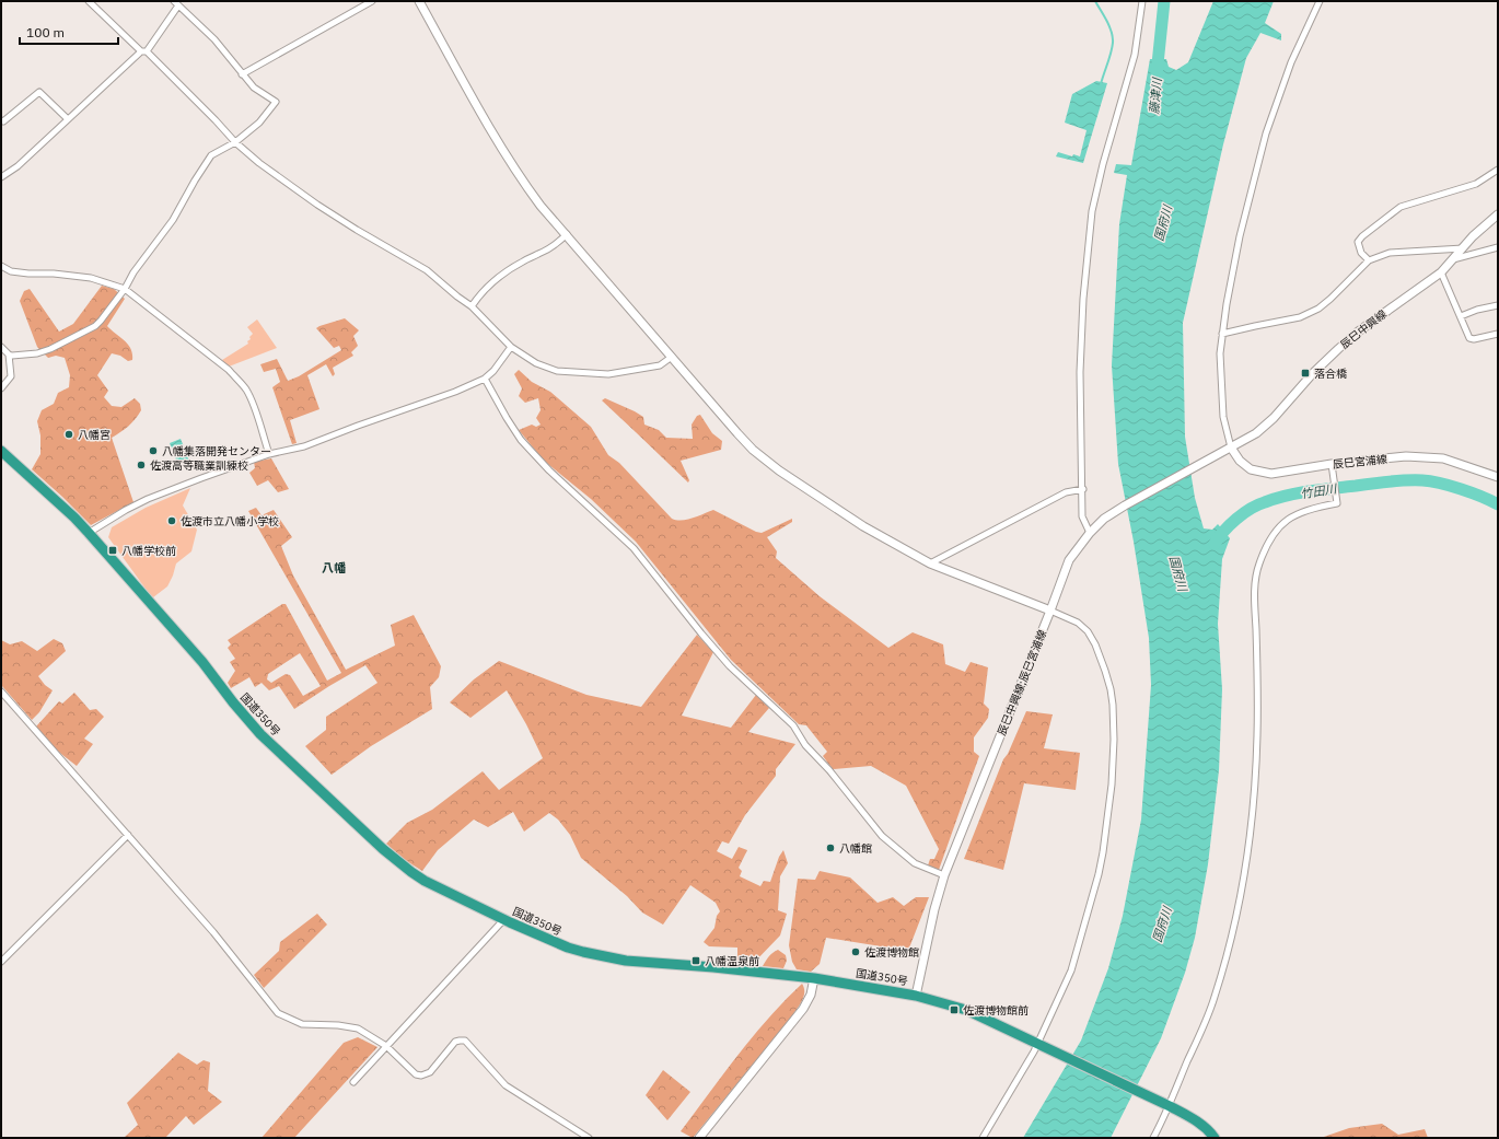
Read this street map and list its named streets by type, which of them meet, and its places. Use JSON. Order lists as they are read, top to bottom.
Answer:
{
  "streets": {
    "highway": ["国道350号"],
    "main road": ["辰巳中興線", "辰巳宮浦線", "辰巳中興線;辰巳宮浦線"]
  },
  "crossings": [
    ["辰巳中興線", "辰巳宮浦線"],
    ["辰巳中興線", "辰巳中興線;辰巳宮浦線"],
    ["辰巳宮浦線", "辰巳中興線;辰巳宮浦線"],
    ["辰巳中興線;辰巳宮浦線", "国道350号"]
  ],
  "districts": ["八幡"],
  "water": ["藤津川", "国府川", "竹田川"],
  "places": {
    "transit": [
      "落合橋",
      "八幡学校前",
      "八幡温泉前",
      "佐渡博物館前"
    ],
    "other": [
      "八幡宮",
      "八幡集落開発センター",
      "佐渡高等職業訓練校",
      "佐渡市立八幡小学校",
      "八幡館",
      "佐渡博物館"
    ]
  },
  "scale_bar": "100 m"
}
